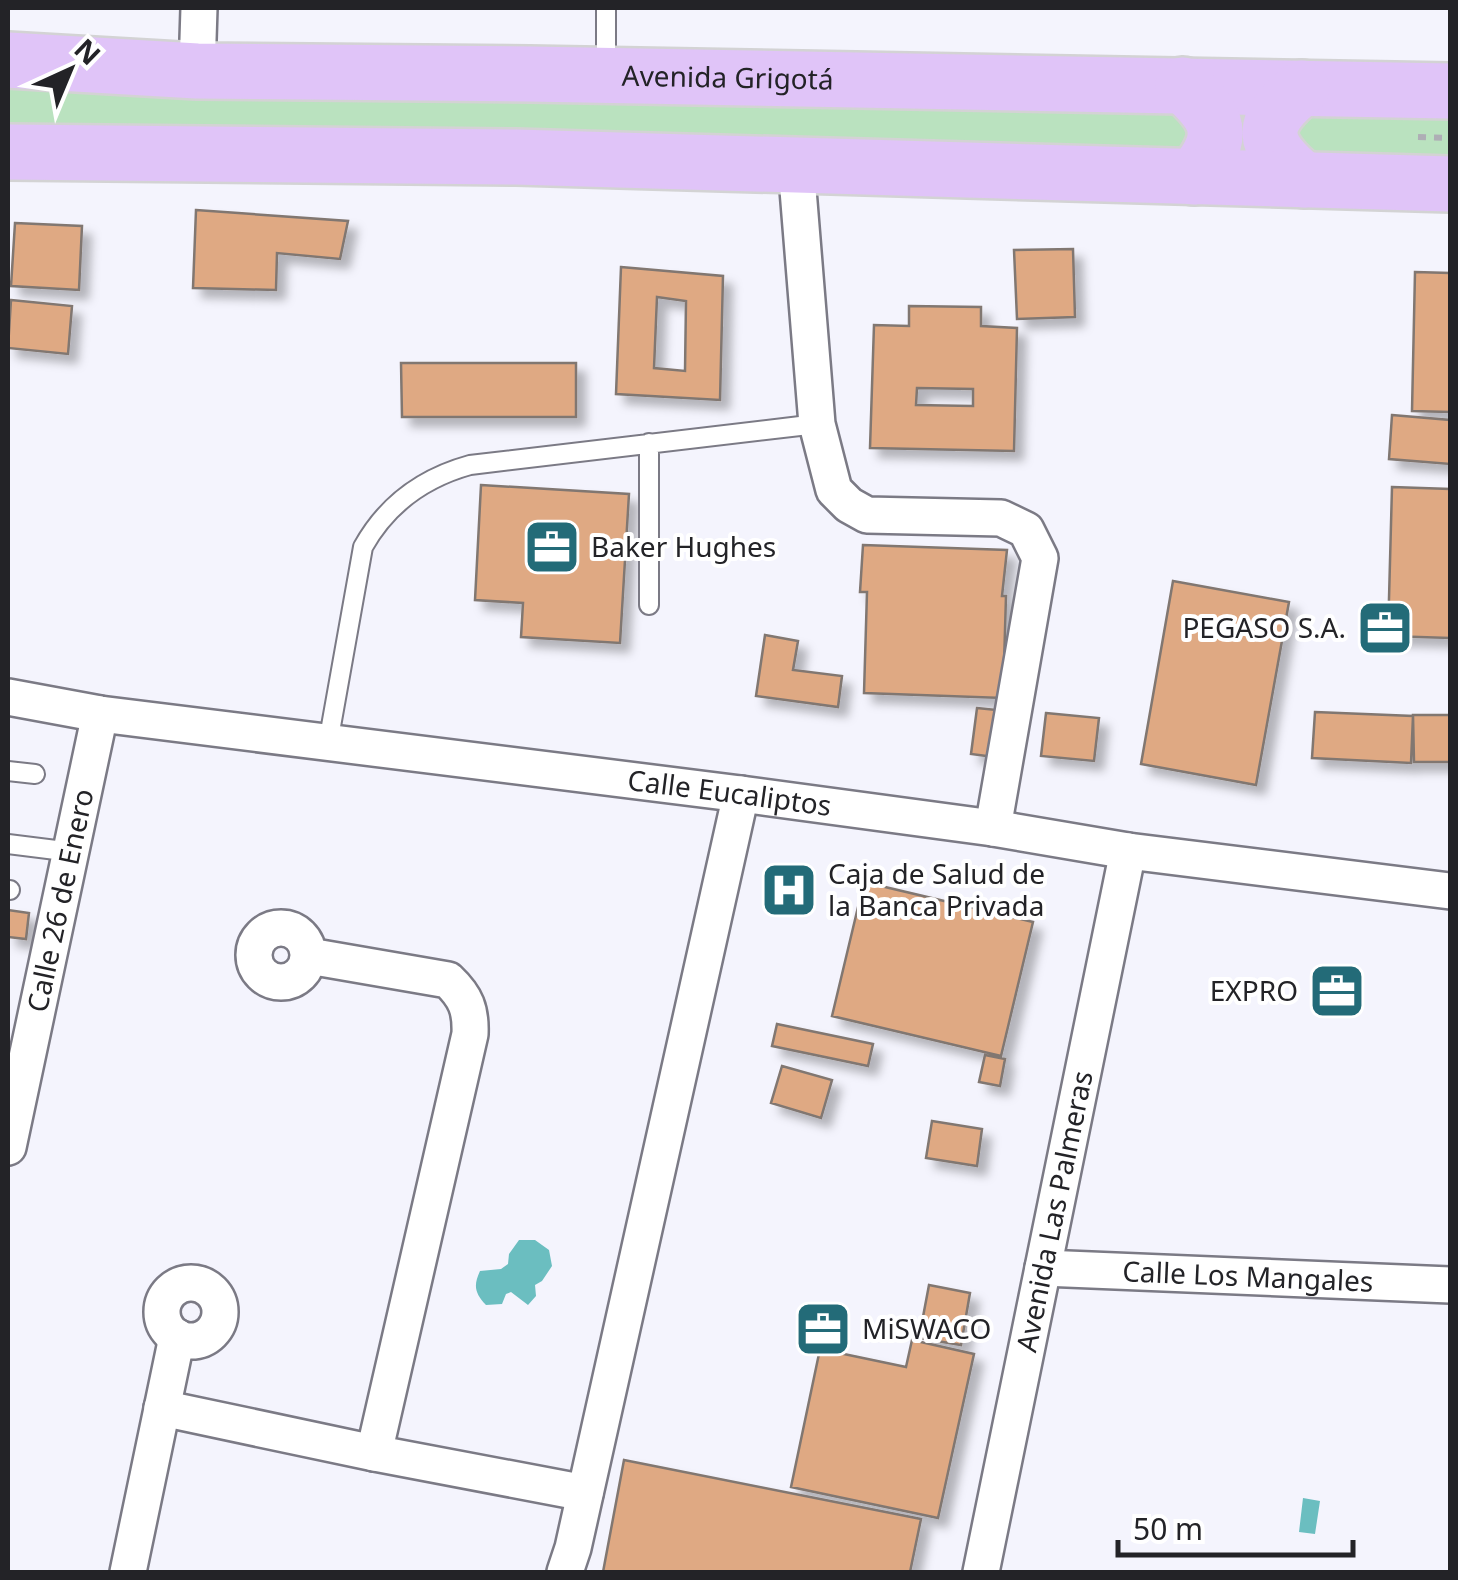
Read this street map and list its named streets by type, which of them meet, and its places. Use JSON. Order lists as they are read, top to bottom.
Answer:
{
  "streets": {
    "highway": ["Avenida Grigotá"],
    "street": [
      "Calle Eucaliptos",
      "Calle 26 de Enero",
      "Avenida Las Palmeras",
      "Calle Los Mangales"
    ]
  },
  "crossings": [
    ["Calle Eucaliptos", "Calle 26 de Enero"],
    ["Calle Eucaliptos", "Avenida Las Palmeras"],
    ["Avenida Las Palmeras", "Calle Los Mangales"]
  ],
  "places": {
    "office": [
      "Baker Hughes",
      "PEGASO S.A.",
      "EXPRO",
      "MiSWACO"
    ],
    "hospital": ["Caja de Salud de la Banca Privada"]
  },
  "scale_bar": "50 m",
  "north": "top right"
}
